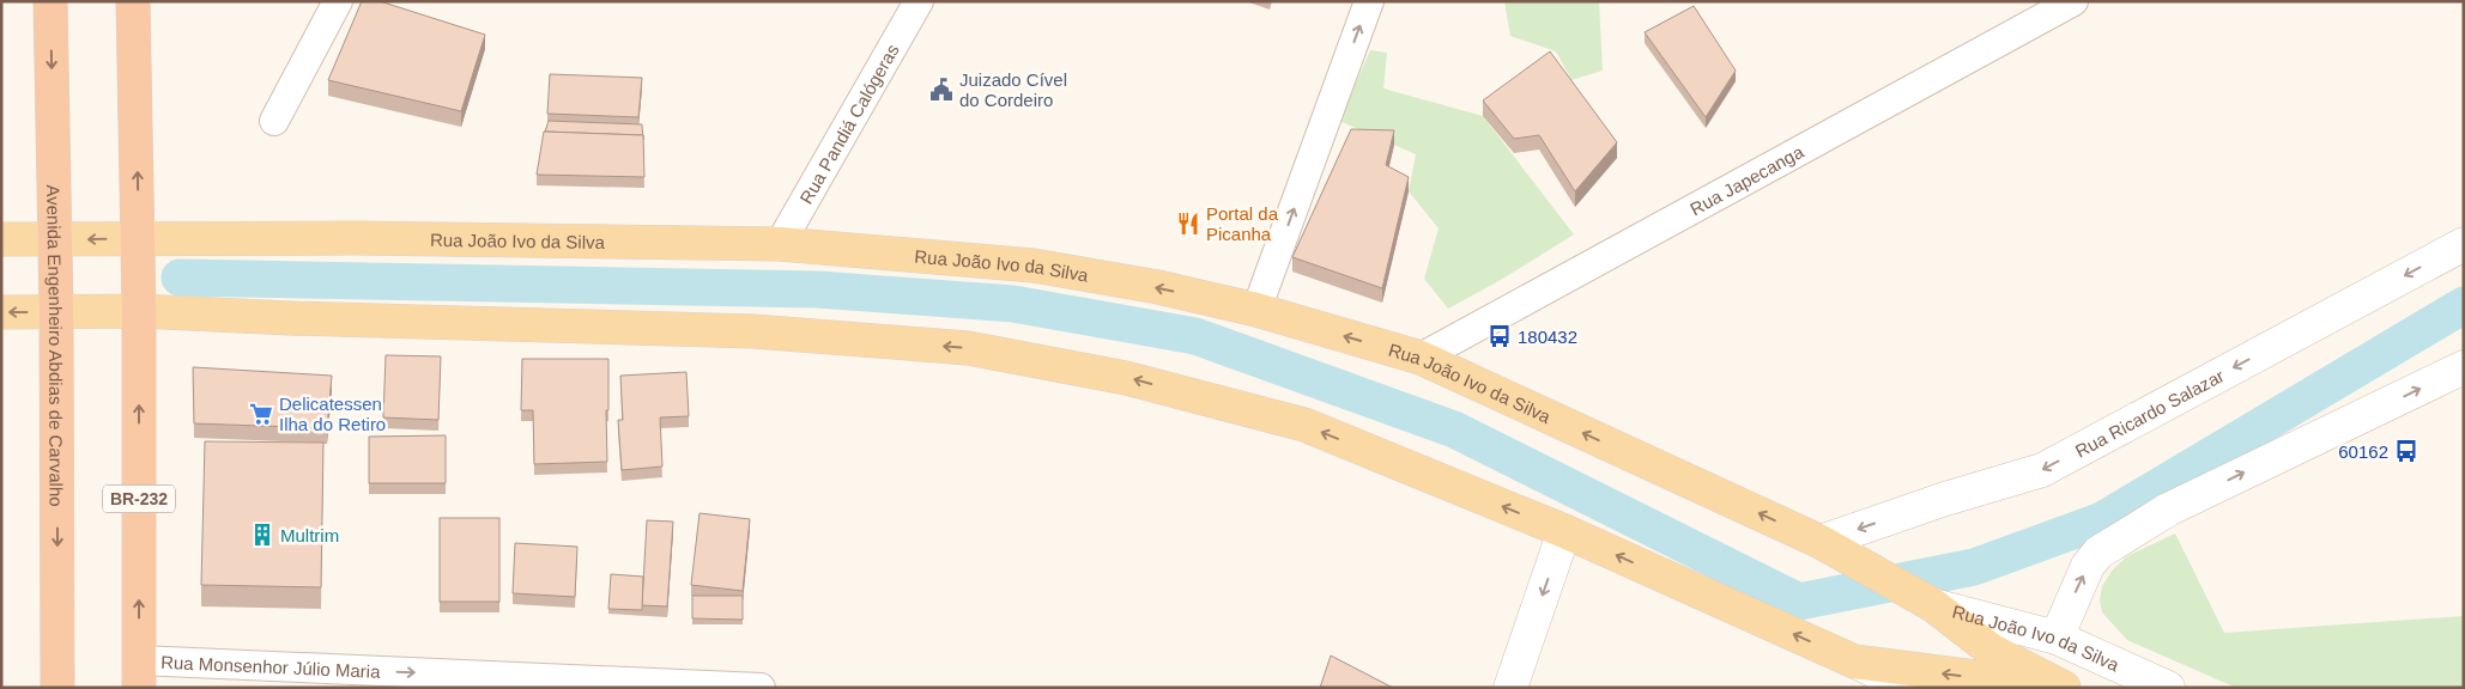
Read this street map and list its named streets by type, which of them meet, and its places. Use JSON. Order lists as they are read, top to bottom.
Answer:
{
  "streets": {
    "highway": ["Avenida Engenheiro Abdias de Carvalho", "BR-232"],
    "main road": ["Rua João Ivo da Silva"],
    "street": [
      "Rua Pandiá Calógeras",
      "Rua Japecanga",
      "Rua Ricardo Salazar",
      "Rua Monsenhor Júlio Maria"
    ]
  },
  "crossings": [
    ["Rua Pandiá Calógeras", "Rua João Ivo da Silva"],
    ["Rua Japecanga", "Rua João Ivo da Silva"],
    ["Rua João Ivo da Silva", "Avenida Engenheiro Abdias de Carvalho"],
    ["Rua João Ivo da Silva", "Rua Ricardo Salazar"],
    ["Rua João Ivo da Silva", "BR-232"],
    ["BR-232", "Rua Monsenhor Júlio Maria"]
  ],
  "one_way": ["Rua Monsenhor Júlio Maria"],
  "places": {
    "public building": ["Juizado Cível do Cordeiro"],
    "restaurant": ["Portal da Picanha"],
    "bus stop": ["180432", "60162"],
    "supermarket": ["Delicatessen Ilha do Retiro"],
    "building": ["Multrim"]
  }
}
